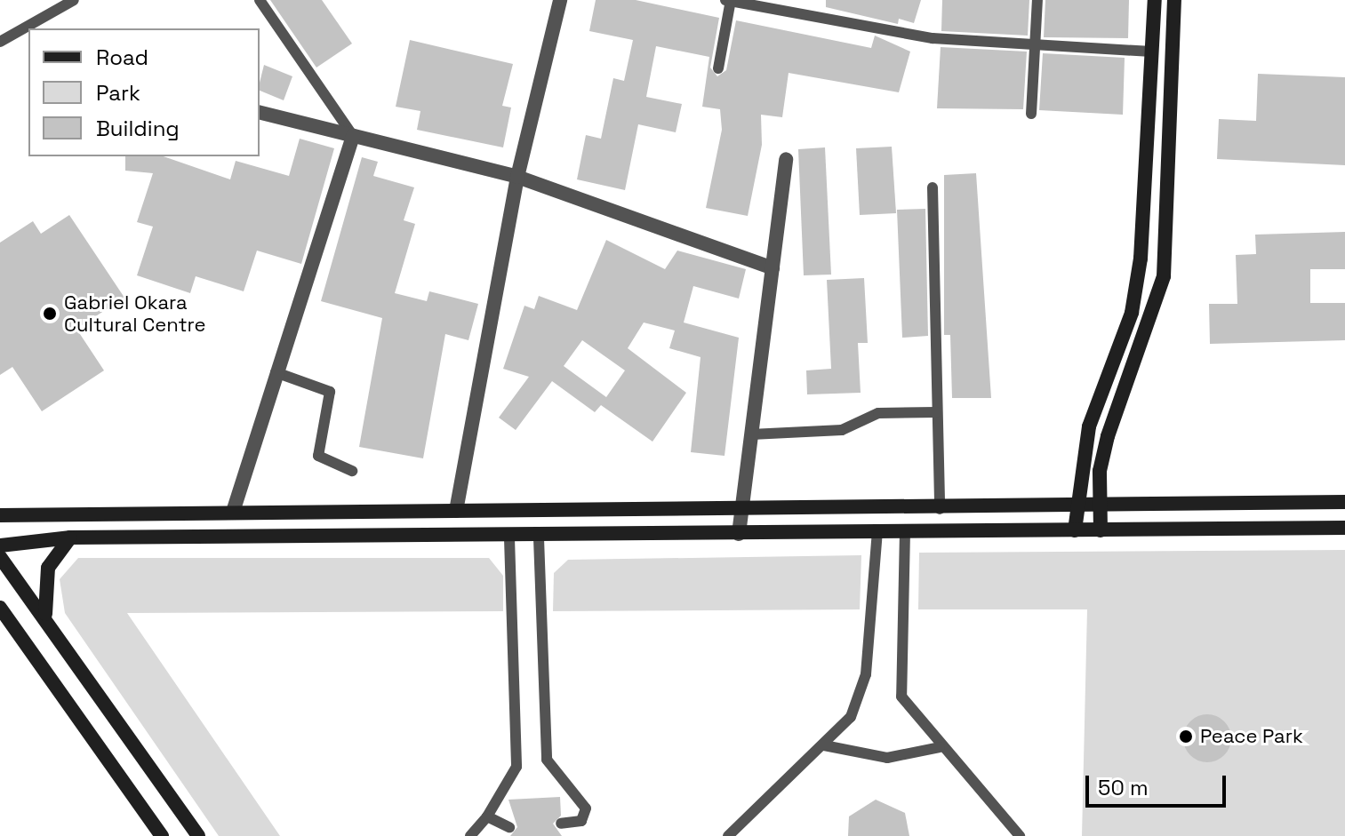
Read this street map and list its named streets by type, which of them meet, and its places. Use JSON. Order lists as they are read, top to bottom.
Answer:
{
  "places": ["Gabriel Okara Cultural Centre", "Peace Park"],
  "legend": ["Road", "Park", "Building"],
  "scale_bar": "50 m"
}
